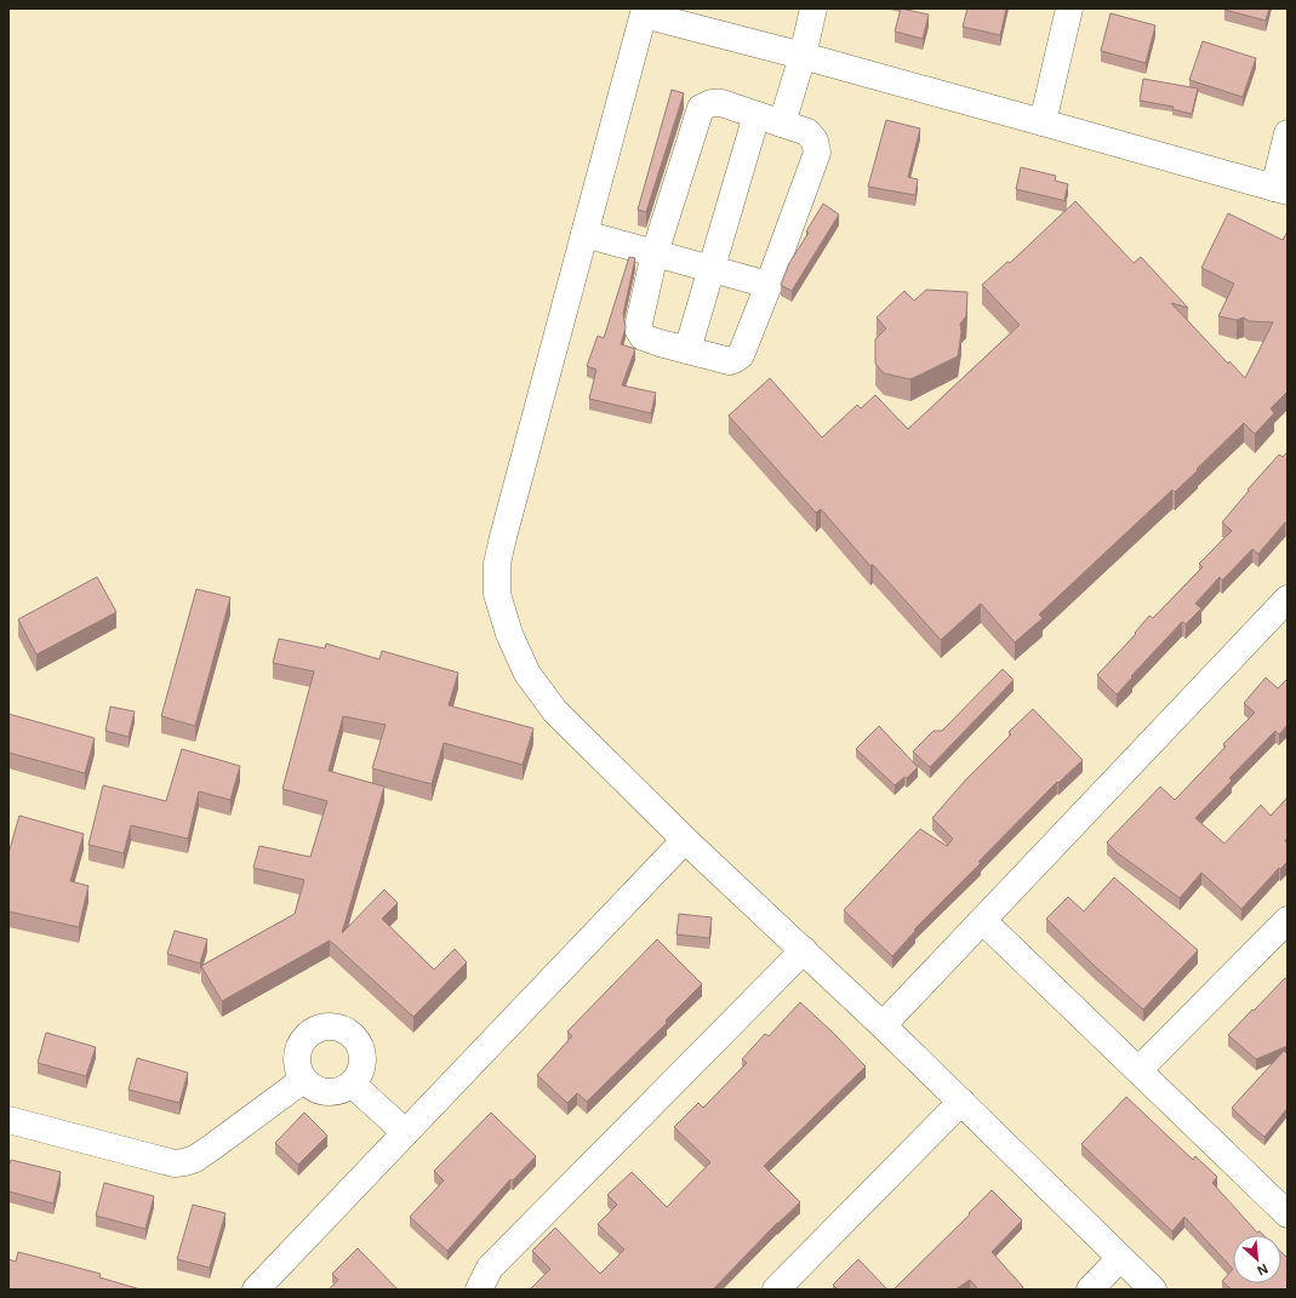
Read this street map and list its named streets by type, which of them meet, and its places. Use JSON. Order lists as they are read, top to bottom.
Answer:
{
  "north": "bottom right"
}
